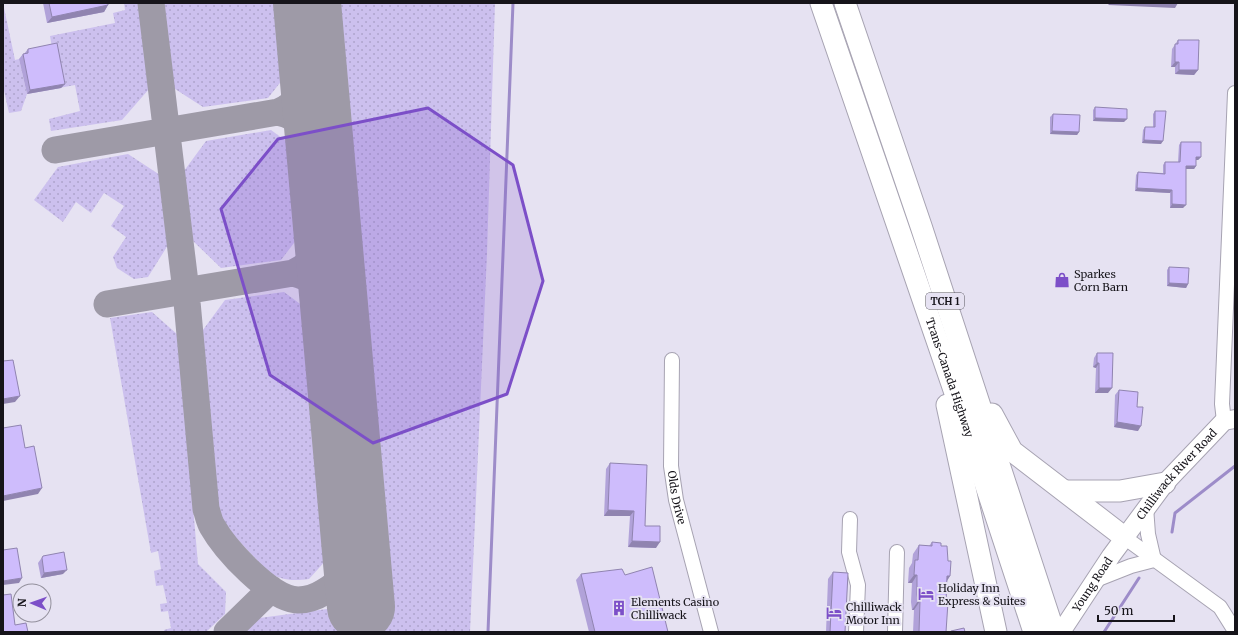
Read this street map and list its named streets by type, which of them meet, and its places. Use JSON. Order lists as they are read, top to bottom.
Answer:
{
  "streets": {
    "highway": ["TCH 1", "Trans-Canada Highway"],
    "main road": ["Chilliwack River Road", "Young Road"],
    "street": ["Olds Drive"]
  },
  "crossings": [
    ["Chilliwack River Road", "Young Road"]
  ],
  "places": {
    "shop": ["Sparkes Corn Barn"],
    "hotel": ["Holiday Inn Express & Suites", "Chilliwack Motor Inn"],
    "building": ["Elements Casino Chilliwack"]
  },
  "scale_bar": "50 m",
  "north": "left"
}
